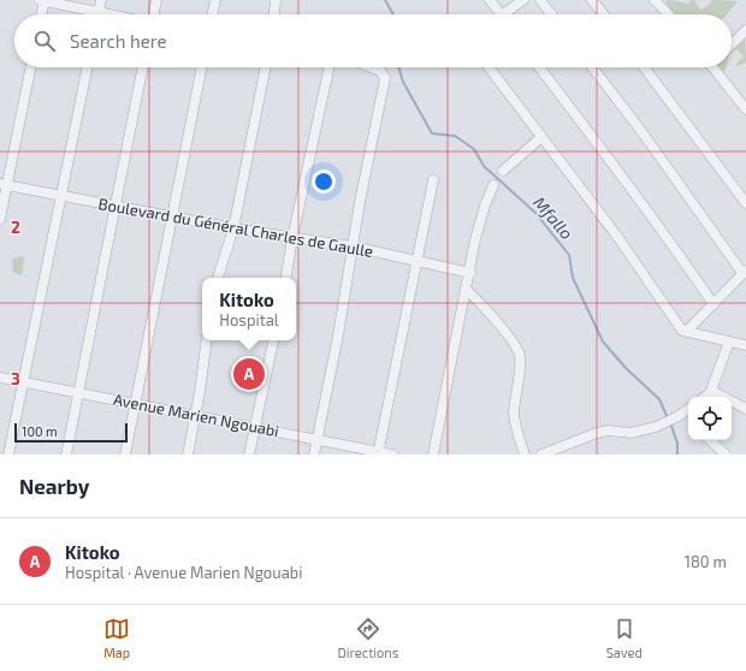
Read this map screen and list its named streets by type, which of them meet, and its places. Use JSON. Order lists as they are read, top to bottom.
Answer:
{
  "streets": {
    "street": ["Boulevard du Général Charles de Gaulle", "Avenue Marien Ngouabi"]
  },
  "water": ["Mfallo"],
  "scale_bar": "100 m",
  "page": {
    "search": "Search here",
    "popup": ["Kitoko", "Hospital"],
    "pins": "A",
    "scale": "100 m",
    "heading": "Nearby",
    "list": [
      {
        "mark": "A",
        "name": "Kitoko",
        "note": "Hospital · Avenue Marien Ngouabi",
        "value": "180 m"
      }
    ],
    "nav": ["Map", "Directions", "Saved"]
  },
  "grid": {
    "rows": ["2", "3"]
  }
}
